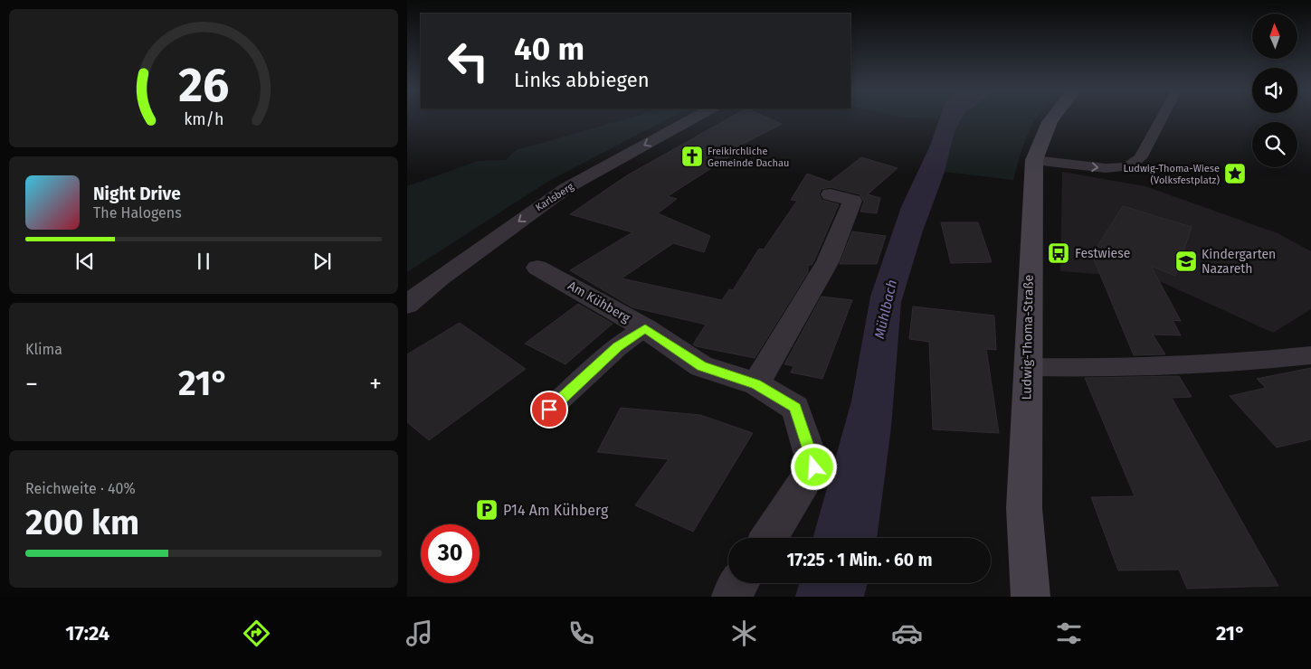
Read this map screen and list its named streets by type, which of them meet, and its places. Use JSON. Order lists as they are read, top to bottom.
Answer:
{
  "streets": {
    "main road": ["Ludwig-Thoma-Straße"],
    "street": ["Karlsberg", "Am Kühberg"]
  },
  "one_way": ["Karlsberg"],
  "water": ["Mühlbach"],
  "places": {
    "church": ["Freikirchliche Gemeinde Dachau"],
    "place": ["Ludwig-Thoma-Wiese (Volksfestplatz)"],
    "bus stop": ["Festwiese"],
    "school or university": ["Kindergarten Nazareth"],
    "parking": ["P14 Am Kühberg"]
  },
  "north": "top",
  "page": {
    "turn": ["40 m", "Links abbiegen"],
    "song": ["Night Drive", "The Halogens"],
    "tile": [
      "Klima",
      ["Reichweite · 40%", "200 km"]
    ],
    "heat": ["−", "21°", "+"],
    "limit": "30",
    "trip": "17:25 · 1 Min. · 60 m",
    "tabs": ["17:24", "21°"],
    "gauge": ["26", "km/h"]
  }
}
